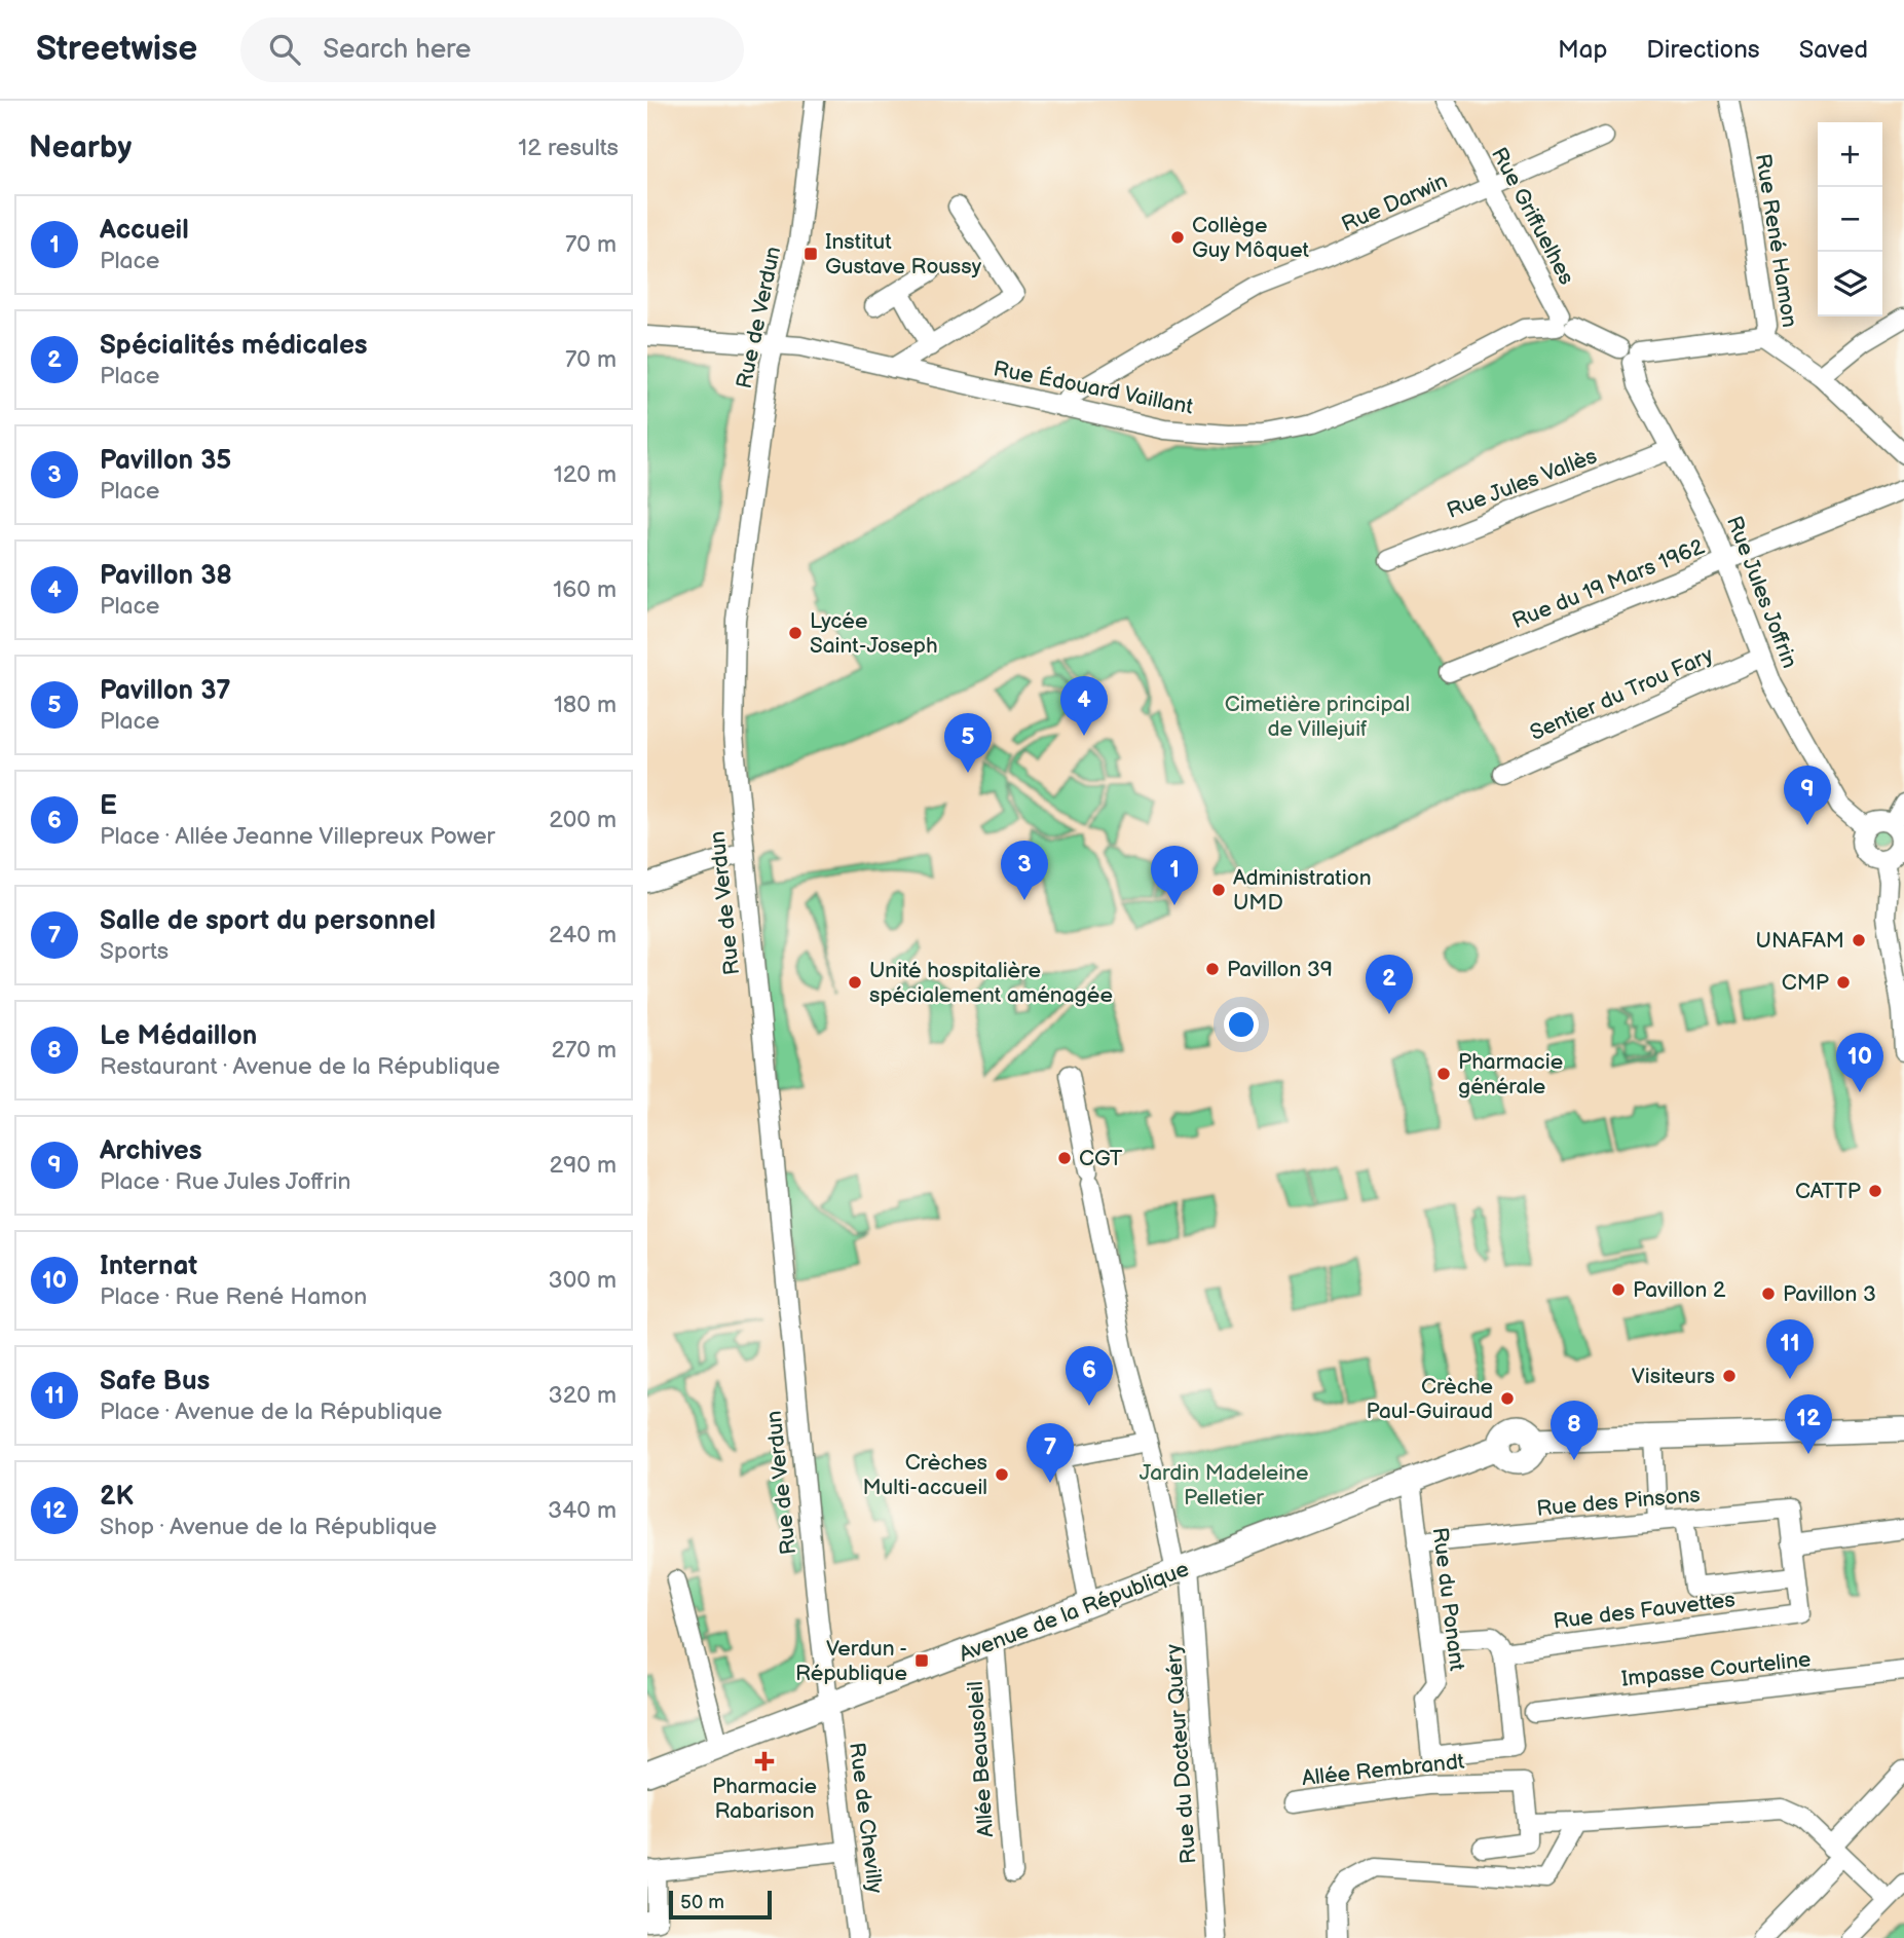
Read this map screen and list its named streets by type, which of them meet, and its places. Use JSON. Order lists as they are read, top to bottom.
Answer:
{
  "streets": {
    "main road": ["Avenue de la République"],
    "street": [
      "Rue Darwin",
      "Rue Griffuelhes",
      "Rue René Hamon",
      "Rue de Verdun",
      "Rue Édouard Vaillant",
      "Rue Jules Vallès",
      "Rue du 19 Mars 1962",
      "Rue Jules Joffrin",
      "Sentier du Trou Fary",
      "Rue des Pinsons",
      "Rue du Ponant",
      "Rue des Fauvettes",
      "Impasse Courteline",
      "Rue du Docteur Quéry",
      "Allée Beausoleil",
      "Allée Rembrandt",
      "Rue de Chevilly"
    ]
  },
  "crossings": [
    ["Rue Darwin", "Rue Griffuelhes"],
    ["Rue Darwin", "Rue Édouard Vaillant"],
    ["Rue Griffuelhes", "Rue Édouard Vaillant"],
    ["Rue de Verdun", "Rue Édouard Vaillant"],
    ["Rue de Verdun", "Avenue de la République"],
    ["Rue de Verdun", "Rue de Chevilly"],
    ["Rue Jules Vallès", "Rue Jules Joffrin"],
    ["Rue du 19 Mars 1962", "Rue Jules Joffrin"],
    ["Rue Jules Joffrin", "Sentier du Trou Fary"],
    ["Rue des Pinsons", "Rue du Ponant"],
    ["Rue des Pinsons", "Rue des Fauvettes"],
    ["Rue du Ponant", "Rue des Fauvettes"],
    ["Rue du Ponant", "Avenue de la République"],
    ["Avenue de la République", "Rue du Docteur Quéry"],
    ["Avenue de la République", "Allée Beausoleil"],
    ["Avenue de la République", "Rue de Chevilly"]
  ],
  "parks": ["Cimetière principal de Villejuif", "Jardin Madeleine Pelletier"],
  "places": {
    "other": [
      "Collège Guy Môquet",
      "Lycée Saint-Joseph",
      "Administration UMD",
      "UNAFAM",
      "Pavillon 39",
      "Unité hospitalière spécialement aménagée",
      "CMP",
      "Pharmacie générale",
      "CGT",
      "CATTP",
      "Pavillon 2",
      "Pavillon 3",
      "Visiteurs",
      "Crèche Paul-Guiraud",
      "Crèches Multi-accueil"
    ],
    "transit": ["Institut Gustave Roussy", "Verdun - République"],
    "health": ["Pharmacie Rabarison"]
  },
  "scale_bar": "50 m",
  "page": {
    "header": "Streetwise",
    "search": "Search here",
    "nav": ["Map", "Directions", "Saved"],
    "heading": ["Nearby", "12 results"],
    "map_buttons": ["+", "−"],
    "list": [
      {
        "mark": "1",
        "name": "Accueil",
        "note": "Place",
        "value": "70 m"
      },
      {
        "mark": "2",
        "name": "Spécialités médicales",
        "note": "Place",
        "value": "70 m"
      },
      {
        "mark": "3",
        "name": "Pavillon 35",
        "note": "Place",
        "value": "120 m"
      },
      {
        "mark": "4",
        "name": "Pavillon 38",
        "note": "Place",
        "value": "160 m"
      },
      {
        "mark": "5",
        "name": "Pavillon 37",
        "note": "Place",
        "value": "180 m"
      },
      {
        "mark": "6",
        "name": "E",
        "note": "Place · Allée Jeanne Villepreux Power",
        "value": "200 m"
      },
      {
        "mark": "7",
        "name": "Salle de sport du personnel",
        "note": "Sports",
        "value": "240 m"
      },
      {
        "mark": "8",
        "name": "Le Médaillon",
        "note": "Restaurant · Avenue de la République",
        "value": "270 m"
      },
      {
        "mark": "9",
        "name": "Archives",
        "note": "Place · Rue Jules Joffrin",
        "value": "290 m"
      },
      {
        "mark": "10",
        "name": "Internat",
        "note": "Place · Rue René Hamon",
        "value": "300 m"
      },
      {
        "mark": "11",
        "name": "Safe Bus",
        "note": "Place · Avenue de la République",
        "value": "320 m"
      },
      {
        "mark": "12",
        "name": "2K",
        "note": "Shop · Avenue de la République",
        "value": "340 m"
      }
    ],
    "pins": [
      "4",
      "5",
      "9",
      "3",
      "1",
      "2",
      "10",
      "11",
      "6",
      "12",
      "8",
      "7"
    ],
    "scale": "50 m"
  }
}
